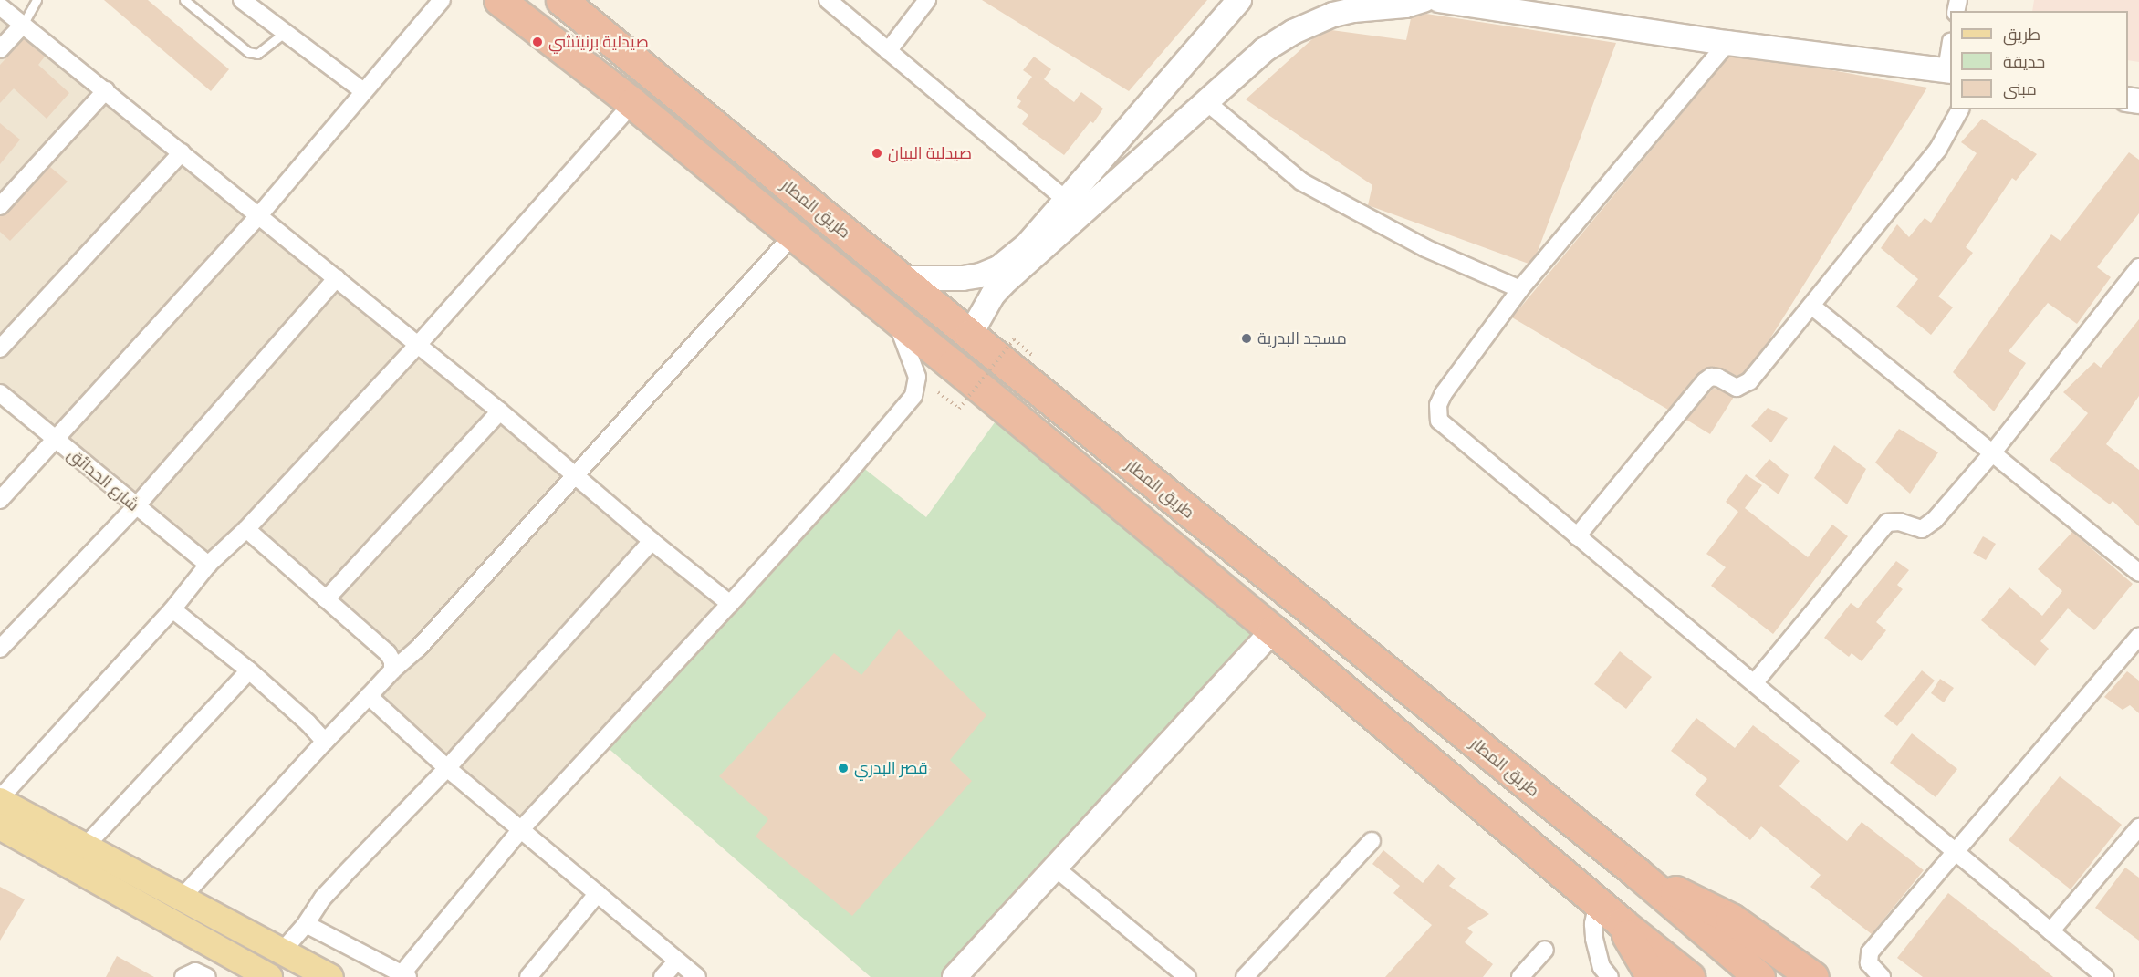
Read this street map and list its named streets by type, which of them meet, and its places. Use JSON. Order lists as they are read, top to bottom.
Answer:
{
  "streets": {
    "highway": ["طريق المطار"],
    "street": ["شارع الحدائق"]
  },
  "places": [
    "صيدلية برنيتشي",
    "صيدلية البيان",
    "مسجد البدرية",
    "قصر البدري"
  ],
  "legend": ["طريق", "حديقة", "مبنى"]
}
